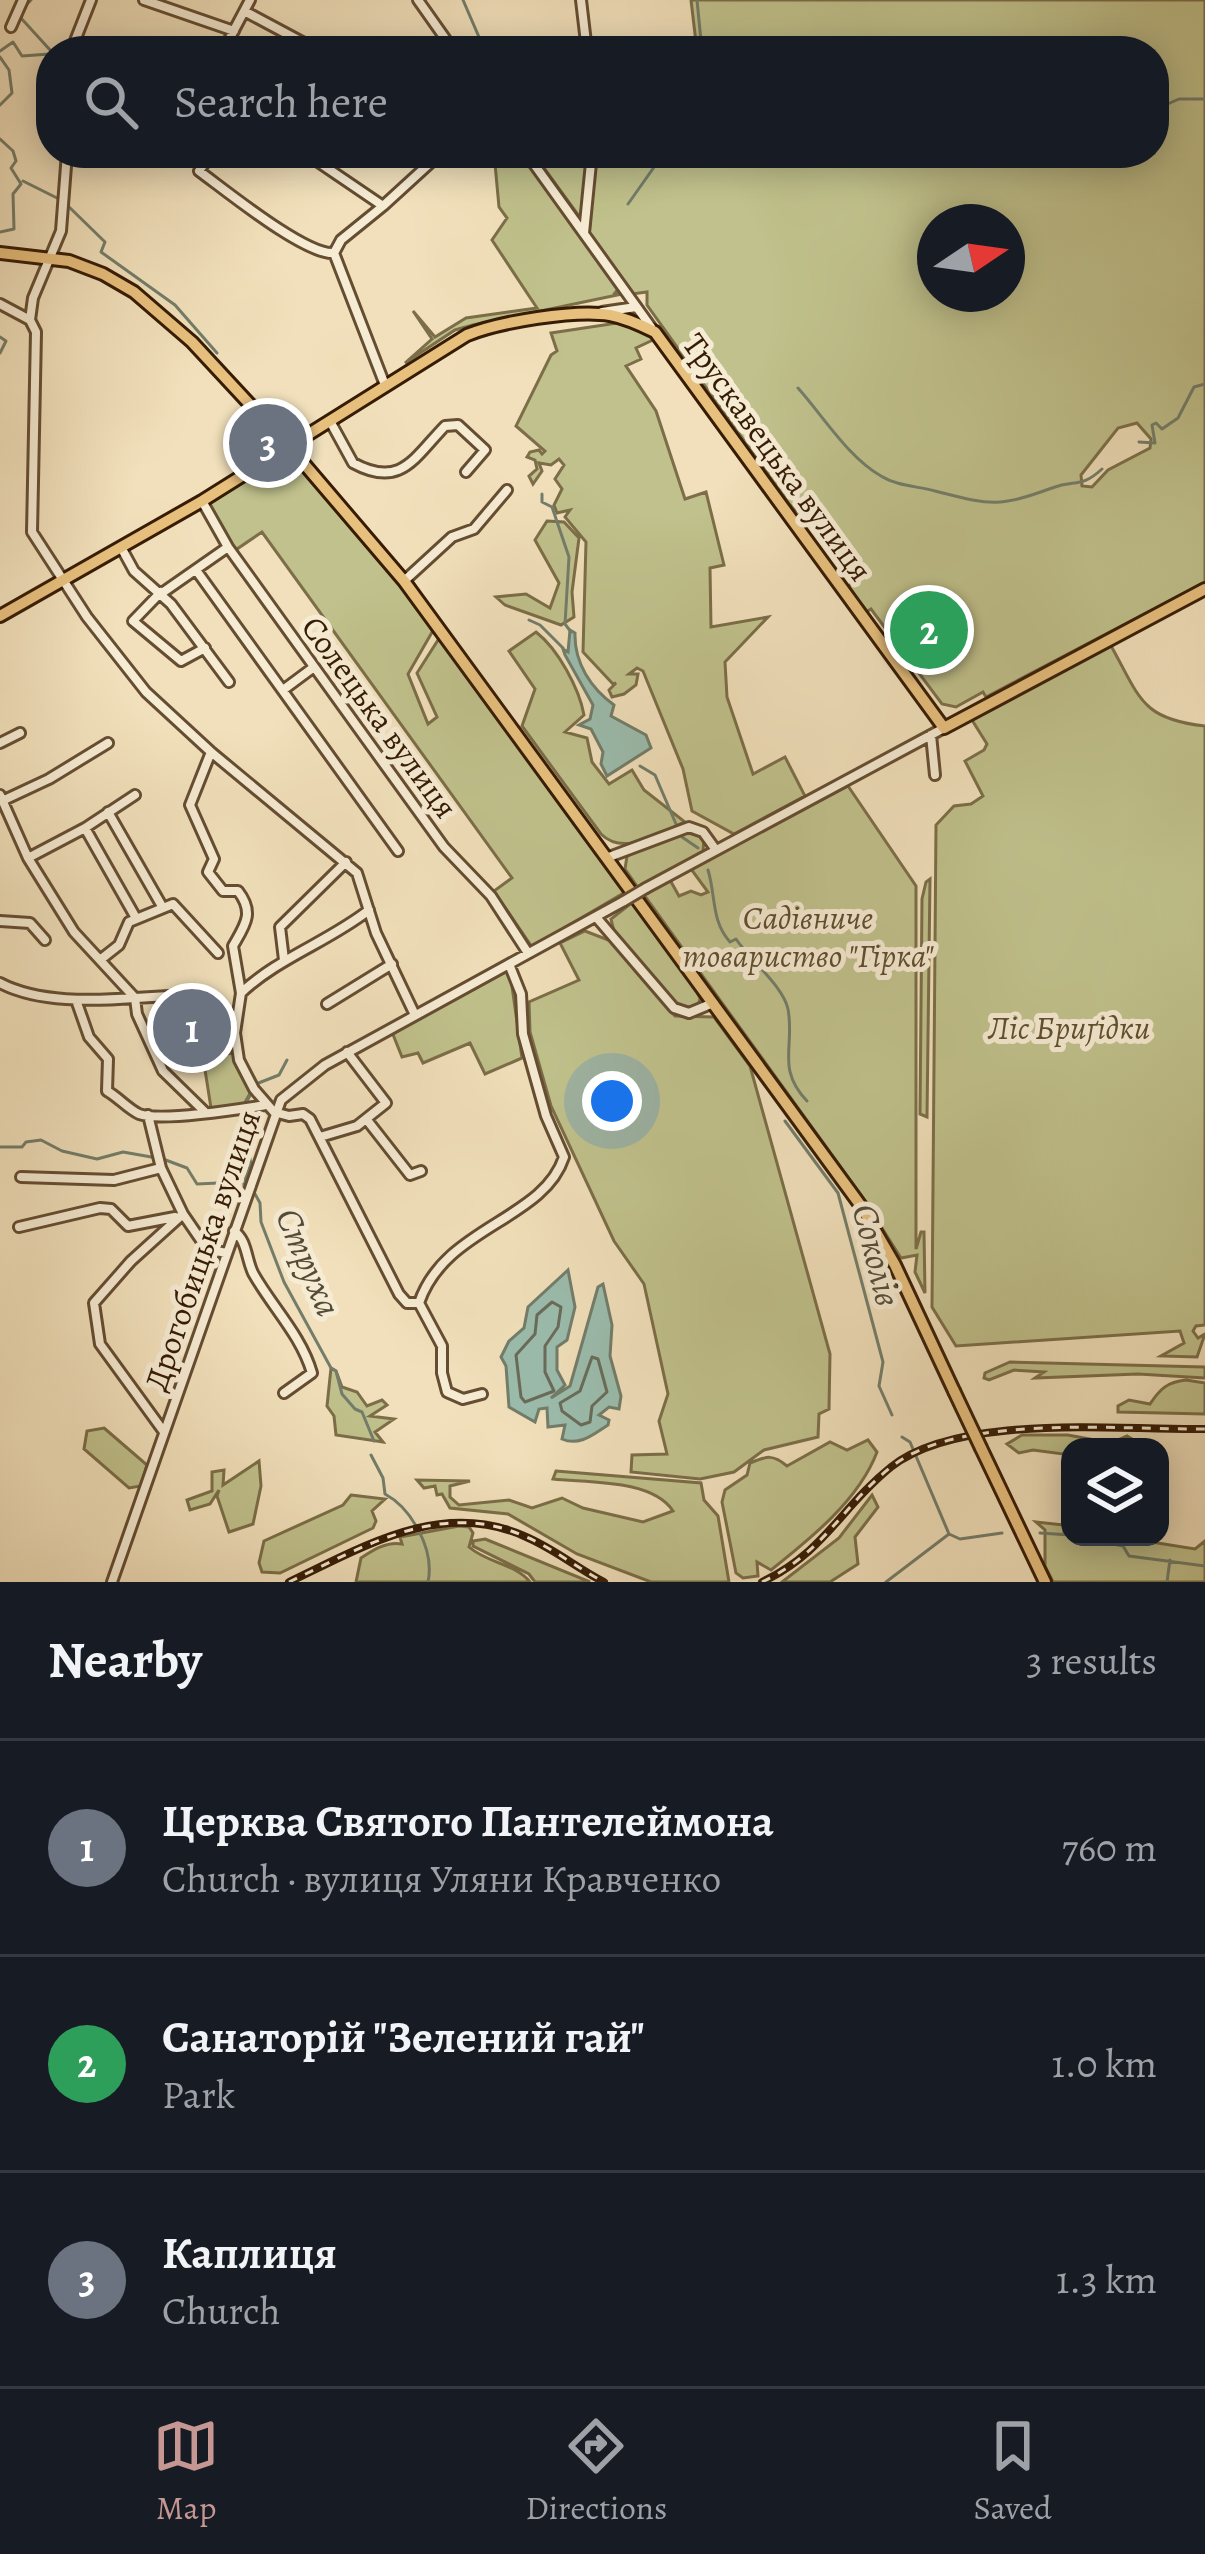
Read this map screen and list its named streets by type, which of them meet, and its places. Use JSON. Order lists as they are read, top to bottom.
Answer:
{
  "streets": {
    "main road": ["Трускавецька вулиця"],
    "street": ["Солецька вулиця", "Дрогобицька вулиця"]
  },
  "crossings": [
    ["Солецька вулиця", "Дрогобицька вулиця"]
  ],
  "water": ["Соколів", "Струха"],
  "parks": ["Садівниче товариство \"Гірка\"", "Ліс Бриґідки"],
  "north": "right",
  "page": {
    "search": "Search here",
    "pins": ["3", "2", "1"],
    "heading": ["Nearby", "3 results"],
    "list": [
      {
        "mark": "1",
        "name": "Церква Святого Пантелеймона",
        "note": "Church · вулиця Уляни Кравченко",
        "value": "760 m"
      },
      {
        "mark": "2",
        "name": "Санаторій \"Зелений гай\"",
        "note": "Park",
        "value": "1.0 km"
      },
      {
        "mark": "3",
        "name": "Каплиця",
        "note": "Church",
        "value": "1.3 km"
      }
    ],
    "nav": ["Map", "Directions", "Saved"]
  }
}
